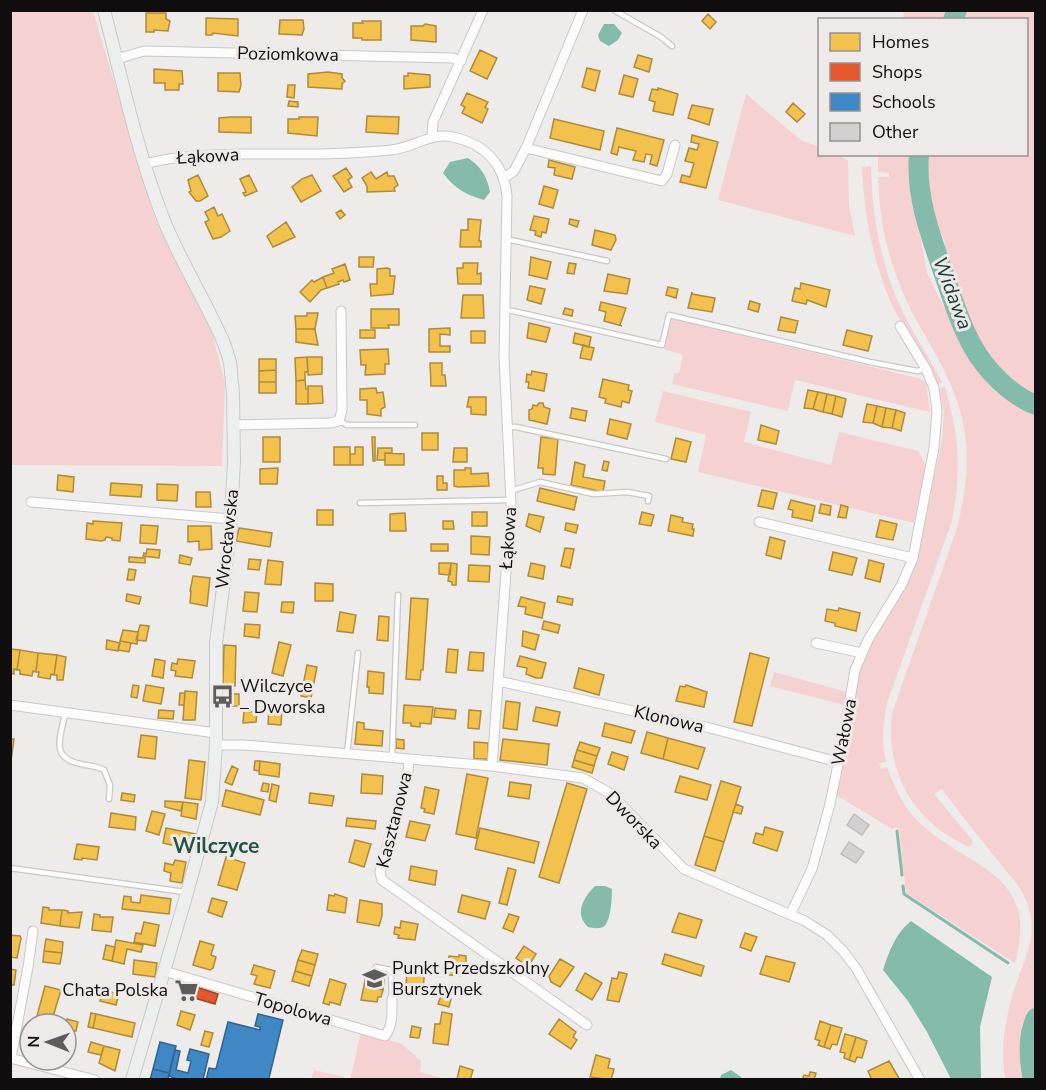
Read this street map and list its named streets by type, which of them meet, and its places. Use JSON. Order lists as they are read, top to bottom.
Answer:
{
  "streets": {
    "street": [
      "Poziomkowa",
      "Łąkowa",
      "Wrocławska",
      "Klonowa",
      "Wałowa",
      "Kasztanowa",
      "Dworska",
      "Topolowa"
    ]
  },
  "crossings": [
    ["Poziomkowa", "Wrocławska"],
    ["Łąkowa", "Wrocławska"],
    ["Łąkowa", "Klonowa"],
    ["Łąkowa", "Dworska"],
    ["Wrocławska", "Dworska"],
    ["Wrocławska", "Topolowa"],
    ["Klonowa", "Wałowa"],
    ["Wałowa", "Dworska"],
    ["Kasztanowa", "Dworska"]
  ],
  "districts": ["Wilczyce"],
  "water": ["Widawa"],
  "places": {
    "bus stop": ["Wilczyce – Dworska"],
    "school or university": ["Punkt Przedszkolny Bursztynek"],
    "supermarket": ["Chata Polska"]
  },
  "legend": [
    "Homes",
    "Shops",
    "Schools",
    "Other"
  ],
  "north": "left"
}
